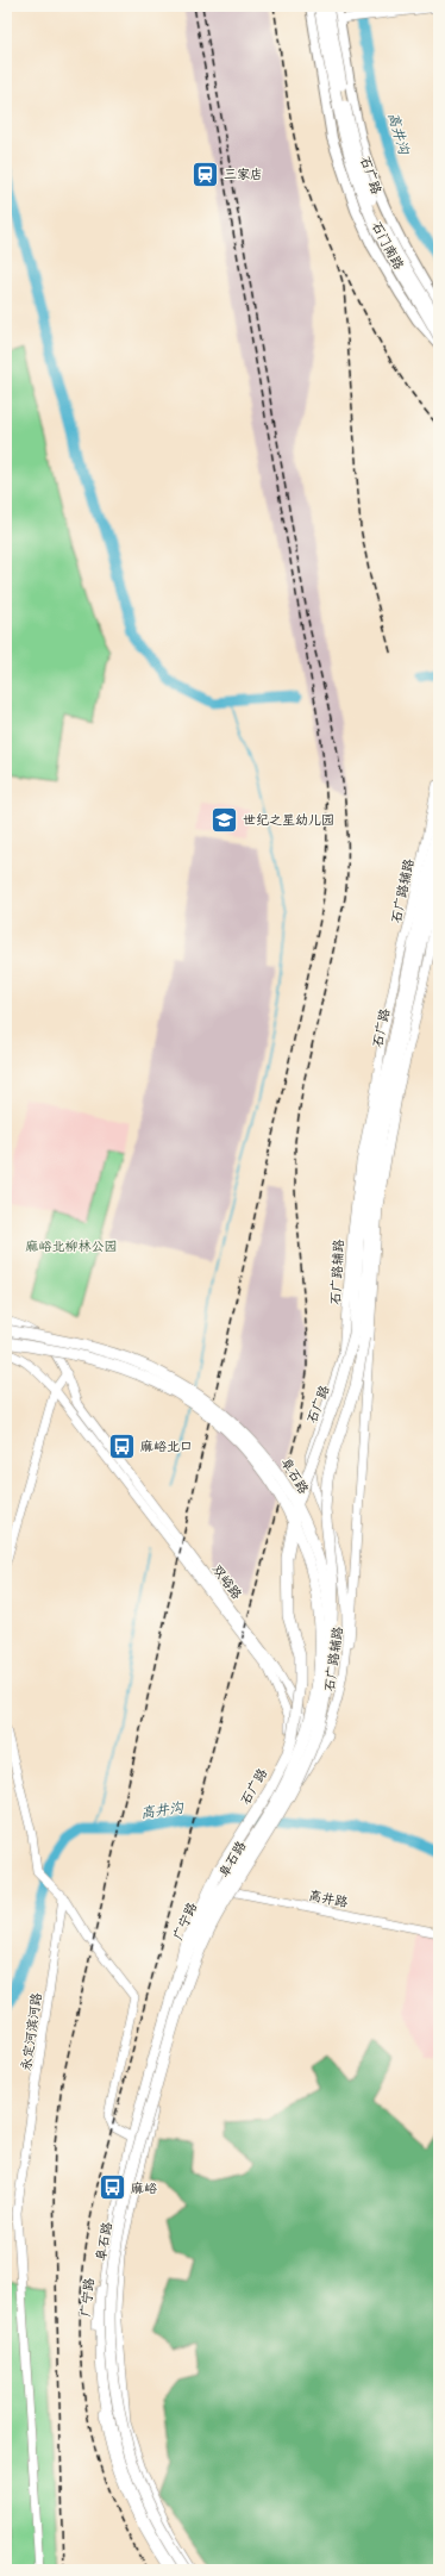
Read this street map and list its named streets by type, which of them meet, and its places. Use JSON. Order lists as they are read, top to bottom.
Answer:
{
  "streets": {
    "main road": ["石广路", "石门南路", "阜石路"],
    "street": [
      "石广路辅路",
      "双峪路",
      "高井路",
      "广宁路",
      "永定河滨河路"
    ]
  },
  "crossings": [
    ["石广路", "阜石路"],
    ["石广路辅路", "双峪路"],
    ["双峪路", "高井路"],
    ["双峪路", "广宁路"],
    ["高井路", "广宁路"]
  ],
  "water": ["高井沟"],
  "parks": ["麻峪北柳林公园"],
  "places": {
    "station": ["三家店"],
    "school or university": ["世纪之星幼儿园"],
    "bus stop": ["麻峪北口", "麻峪"]
  }
}
